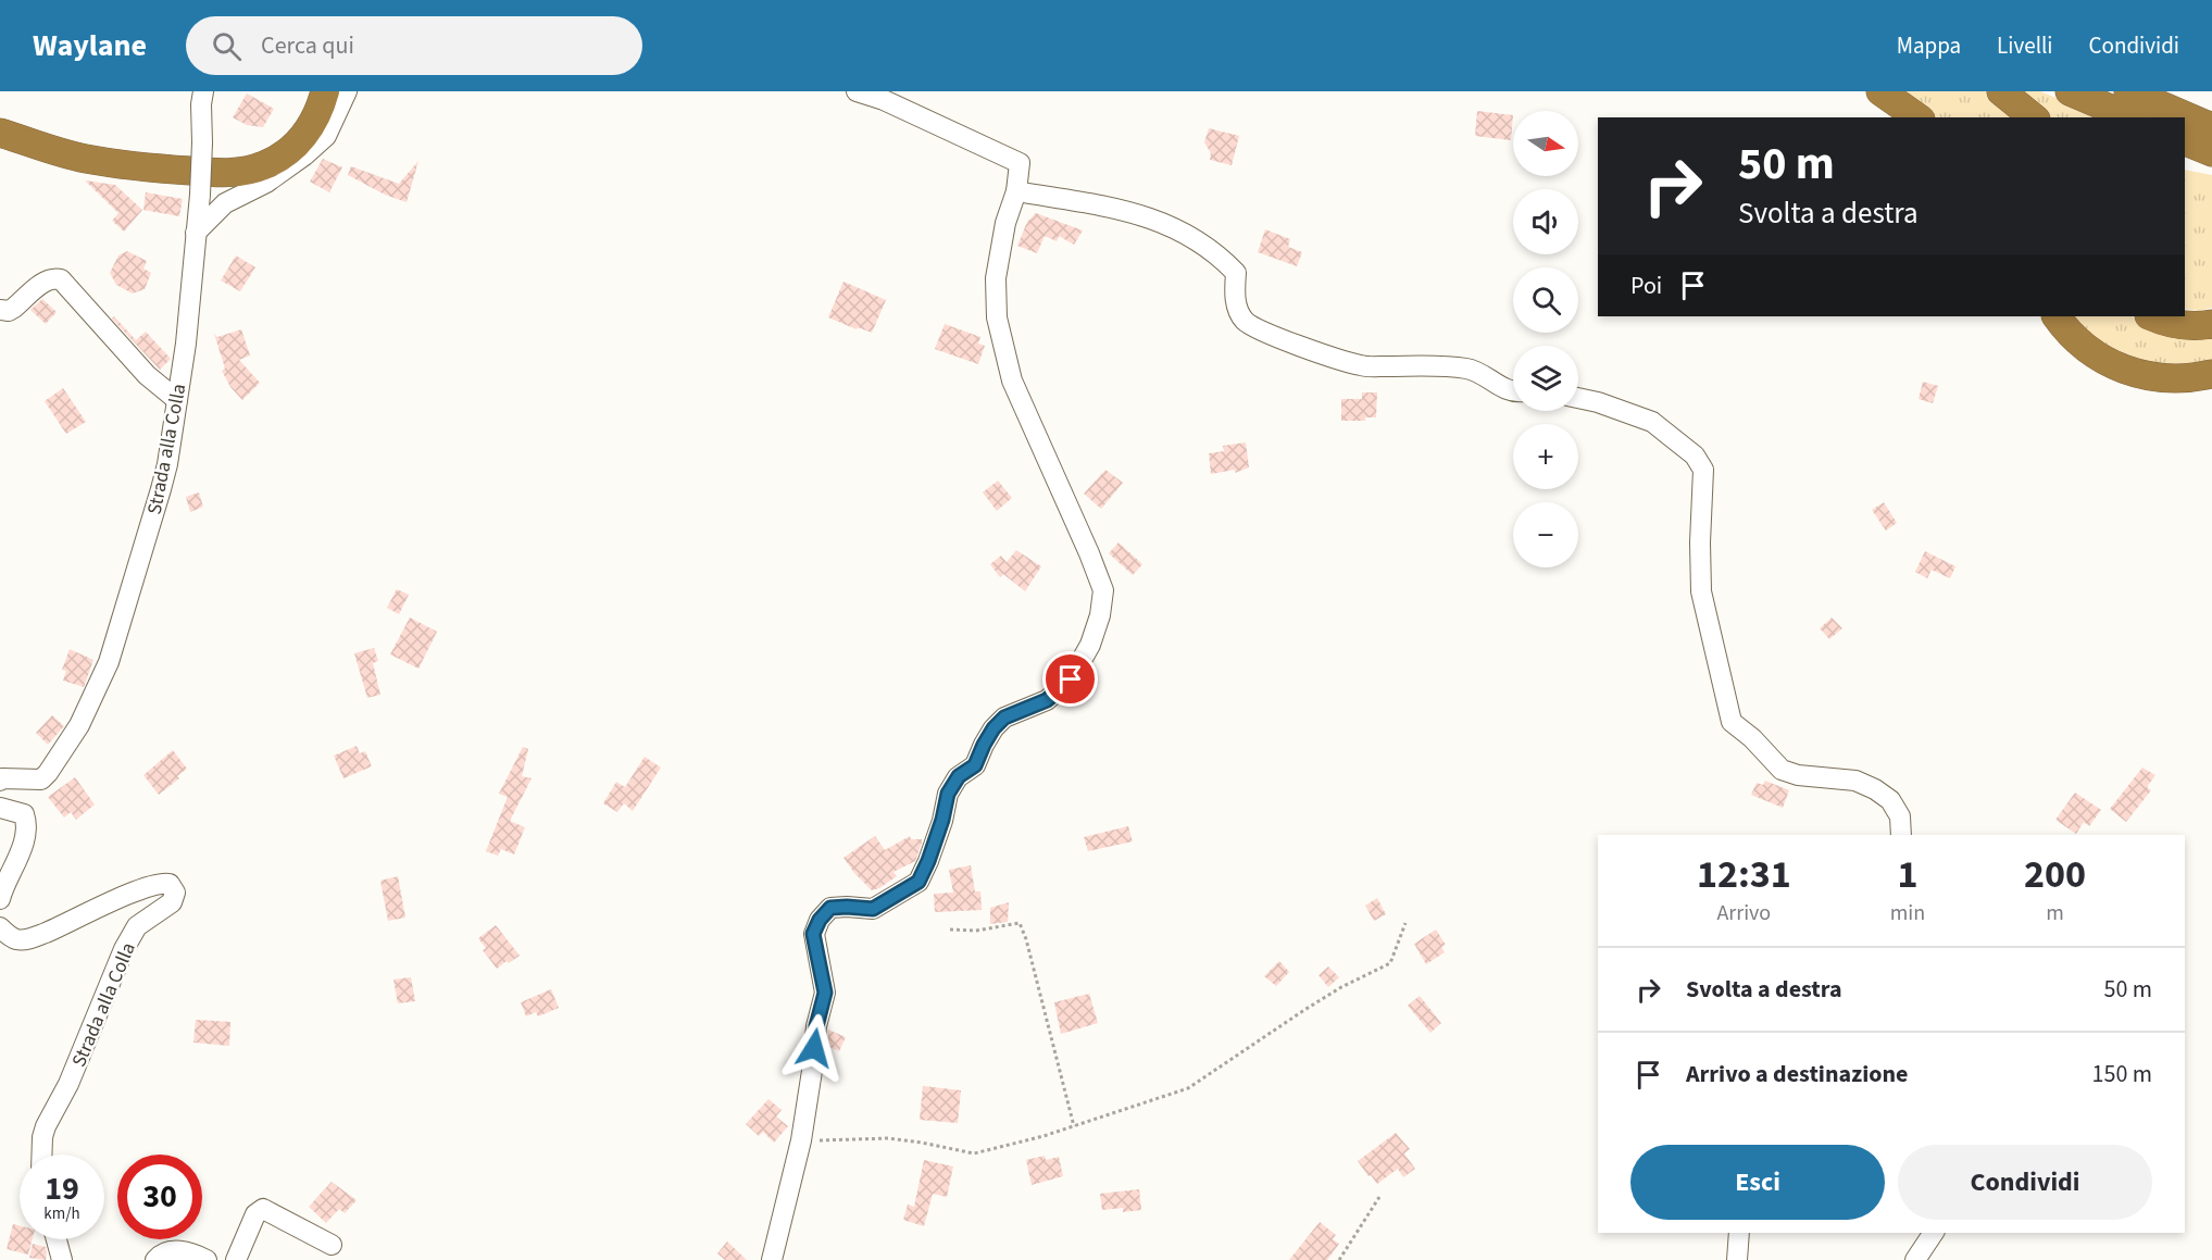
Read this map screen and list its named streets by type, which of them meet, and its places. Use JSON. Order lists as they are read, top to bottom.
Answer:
{
  "streets": {
    "street": ["Strada alla Colla"]
  },
  "north": "right",
  "page": {
    "header": "Waylane",
    "search": "Cerca qui",
    "nav": ["Mappa", "Livelli", "Condividi"],
    "map_buttons": ["+", "−"],
    "turn": ["50 m", "Svolta a destra"],
    "then": "Poi",
    "eta": [
      "12:31",
      "Arrivo",
      "1",
      "min",
      "200",
      "m"
    ],
    "list": [
      {
        "name": "Svolta a destra",
        "value": "50 m"
      },
      {
        "name": "Arrivo a destinazione",
        "value": "150 m"
      }
    ],
    "buttons": ["Esci", "Condividi"],
    "speed": "19 km/h",
    "limit": "30"
  }
}
